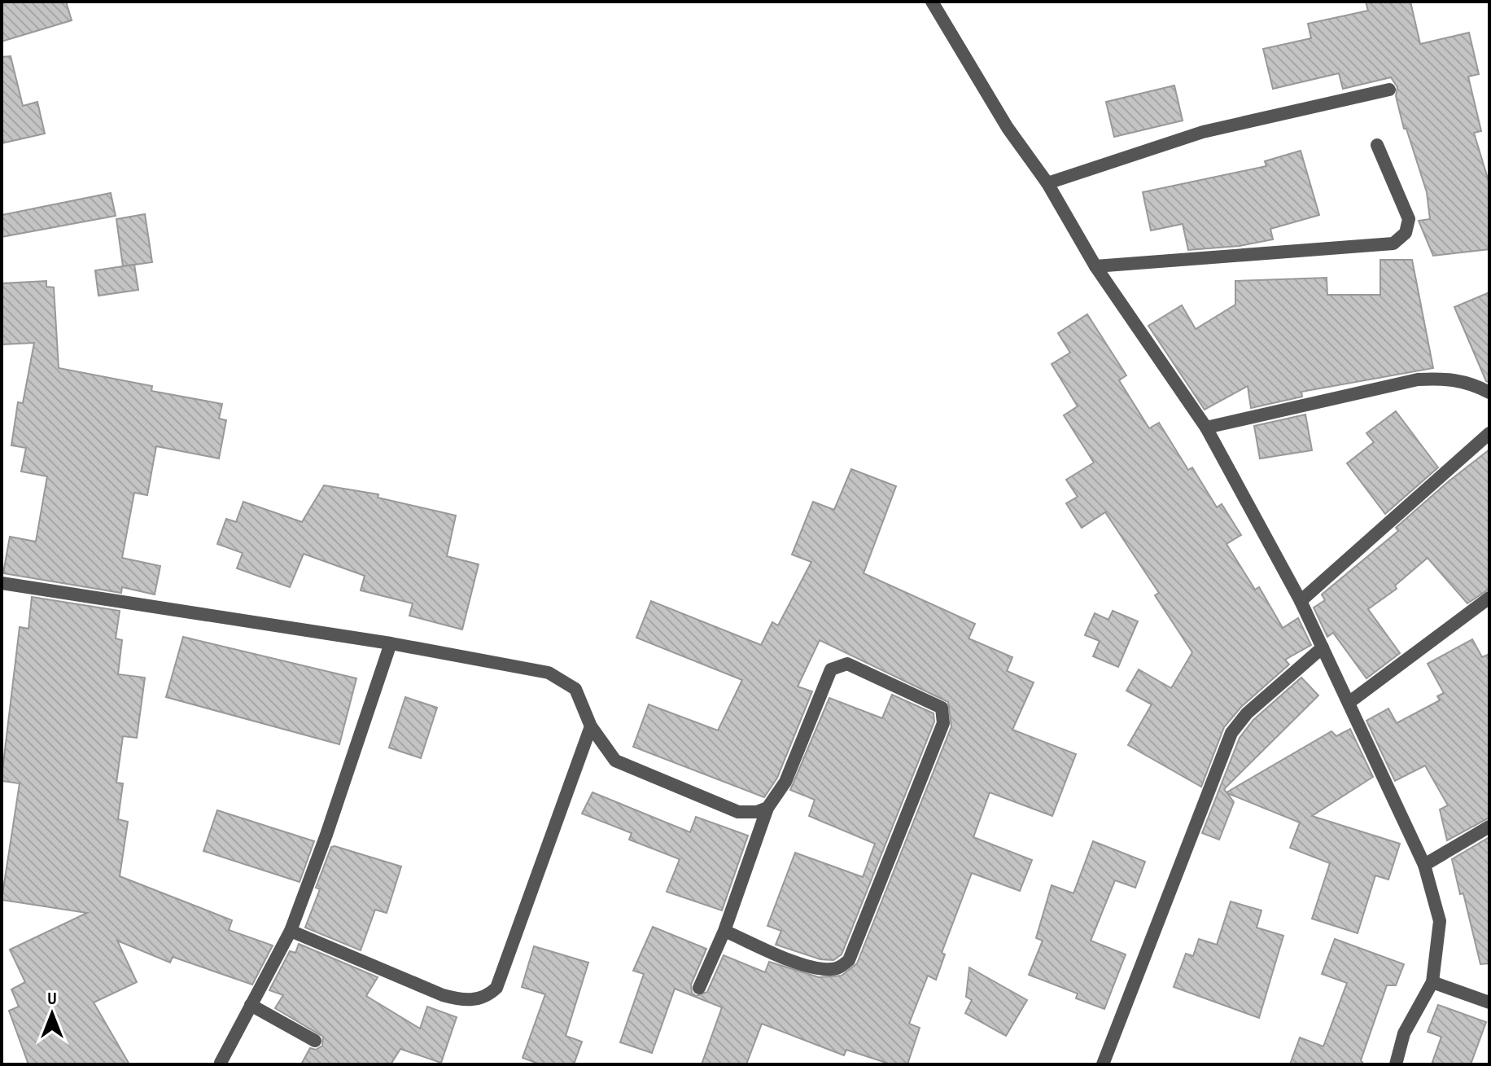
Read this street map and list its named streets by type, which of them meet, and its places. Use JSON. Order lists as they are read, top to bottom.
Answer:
{
  "north": "top"
}
